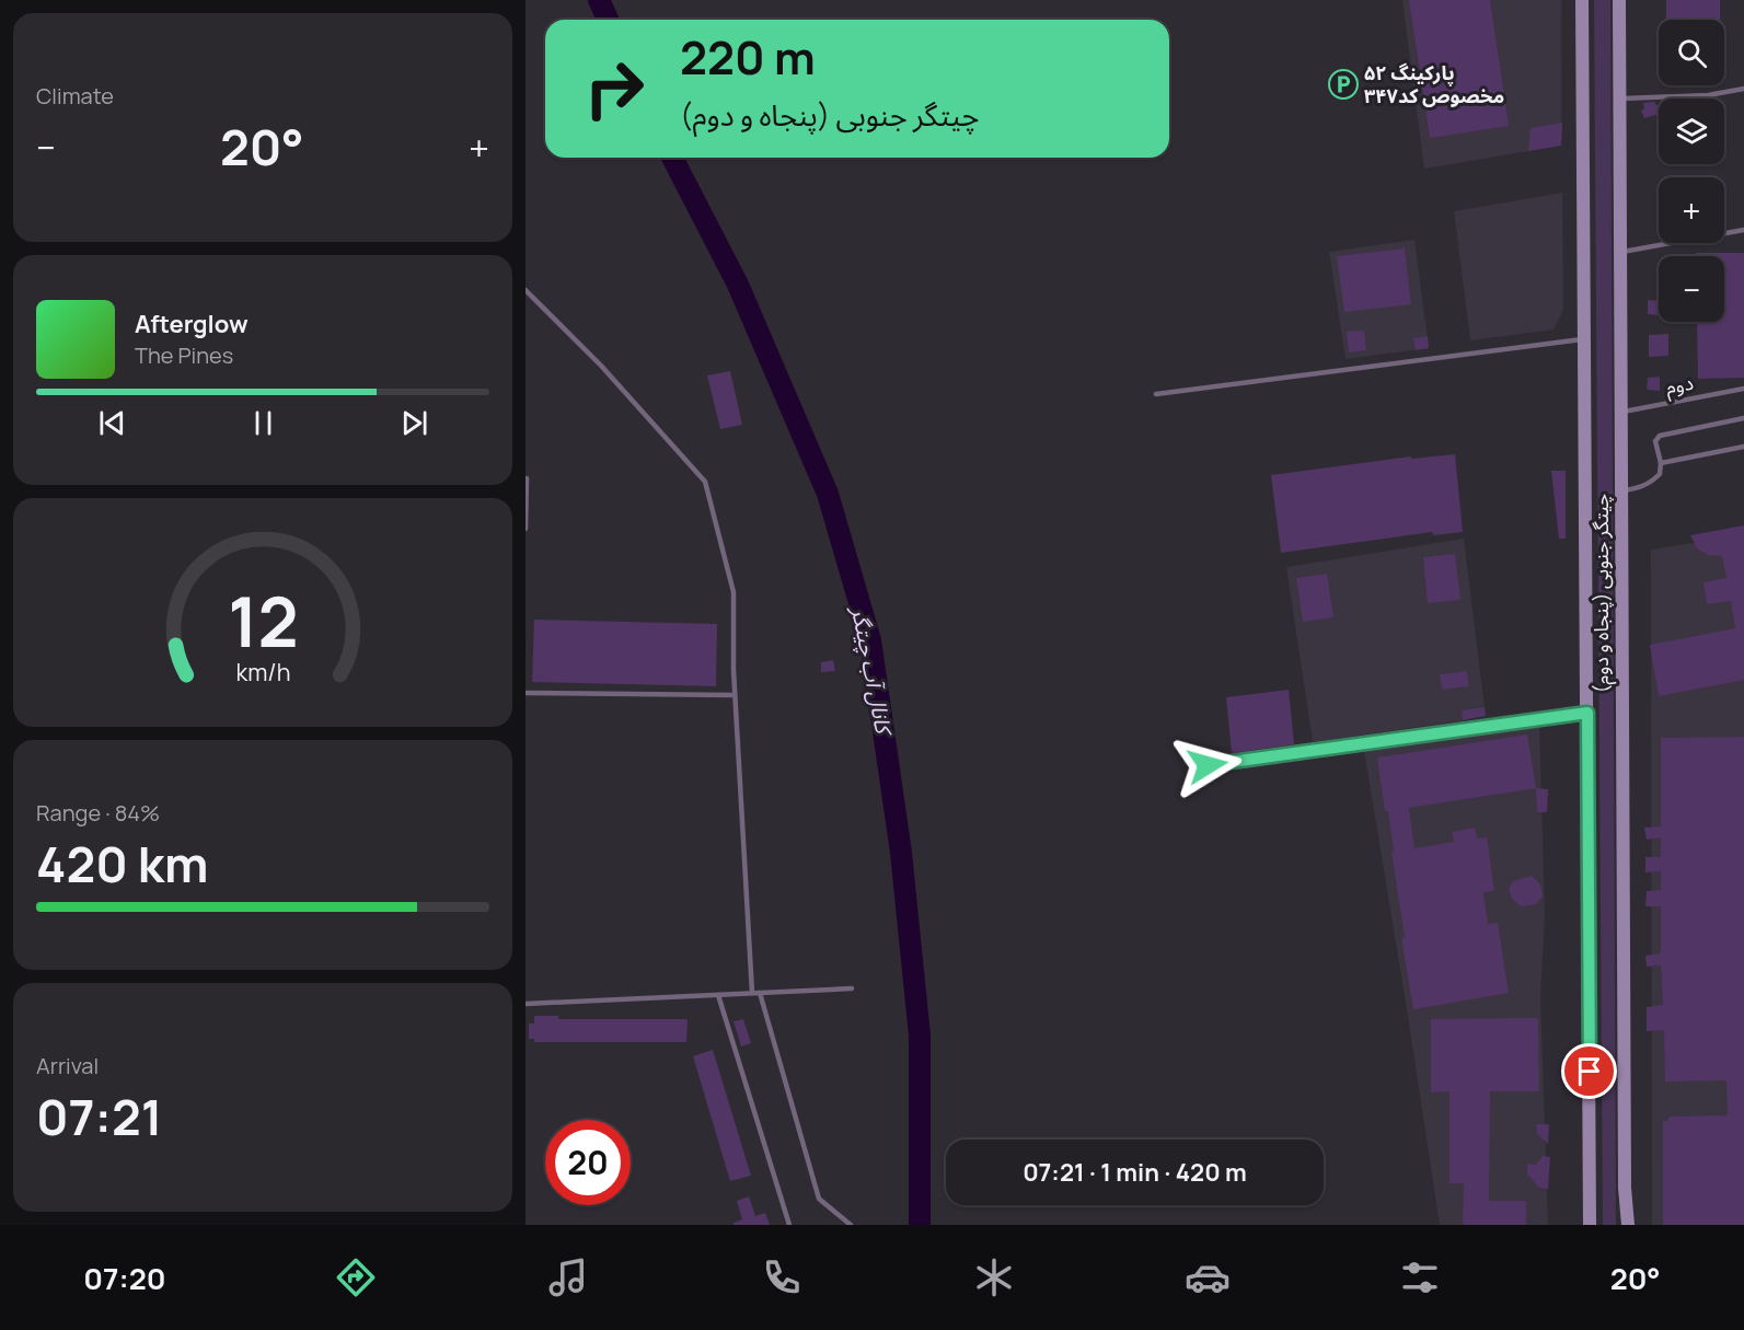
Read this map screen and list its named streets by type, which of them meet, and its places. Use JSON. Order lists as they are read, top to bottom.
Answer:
{
  "streets": {
    "main road": ["چیتگر جنوبی (پنجاه و دوم)"],
    "lane": ["دوم"]
  },
  "crossings": [
    ["دوم", "چیتگر جنوبی (پنجاه و دوم)"]
  ],
  "water": ["کانال آب چیتگر"],
  "places": {
    "parking": ["پارکینگ ۵۲ مخصوص کد۳۴۷"]
  },
  "page": {
    "tile": [
      "Climate",
      ["Range · 84%", "420 km"],
      ["Arrival", "07:21"]
    ],
    "map_buttons": ["+", "−"],
    "turn": ["220 m", "چیتگر جنوبی (پنجاه و دوم)"],
    "heat": ["−", "20°", "+"],
    "song": ["Afterglow", "The Pines"],
    "limit": "20",
    "trip": "07:21 · 1 min · 420 m",
    "tabs": ["07:20", "20°"],
    "gauge": ["12", "km/h"]
  }
}
